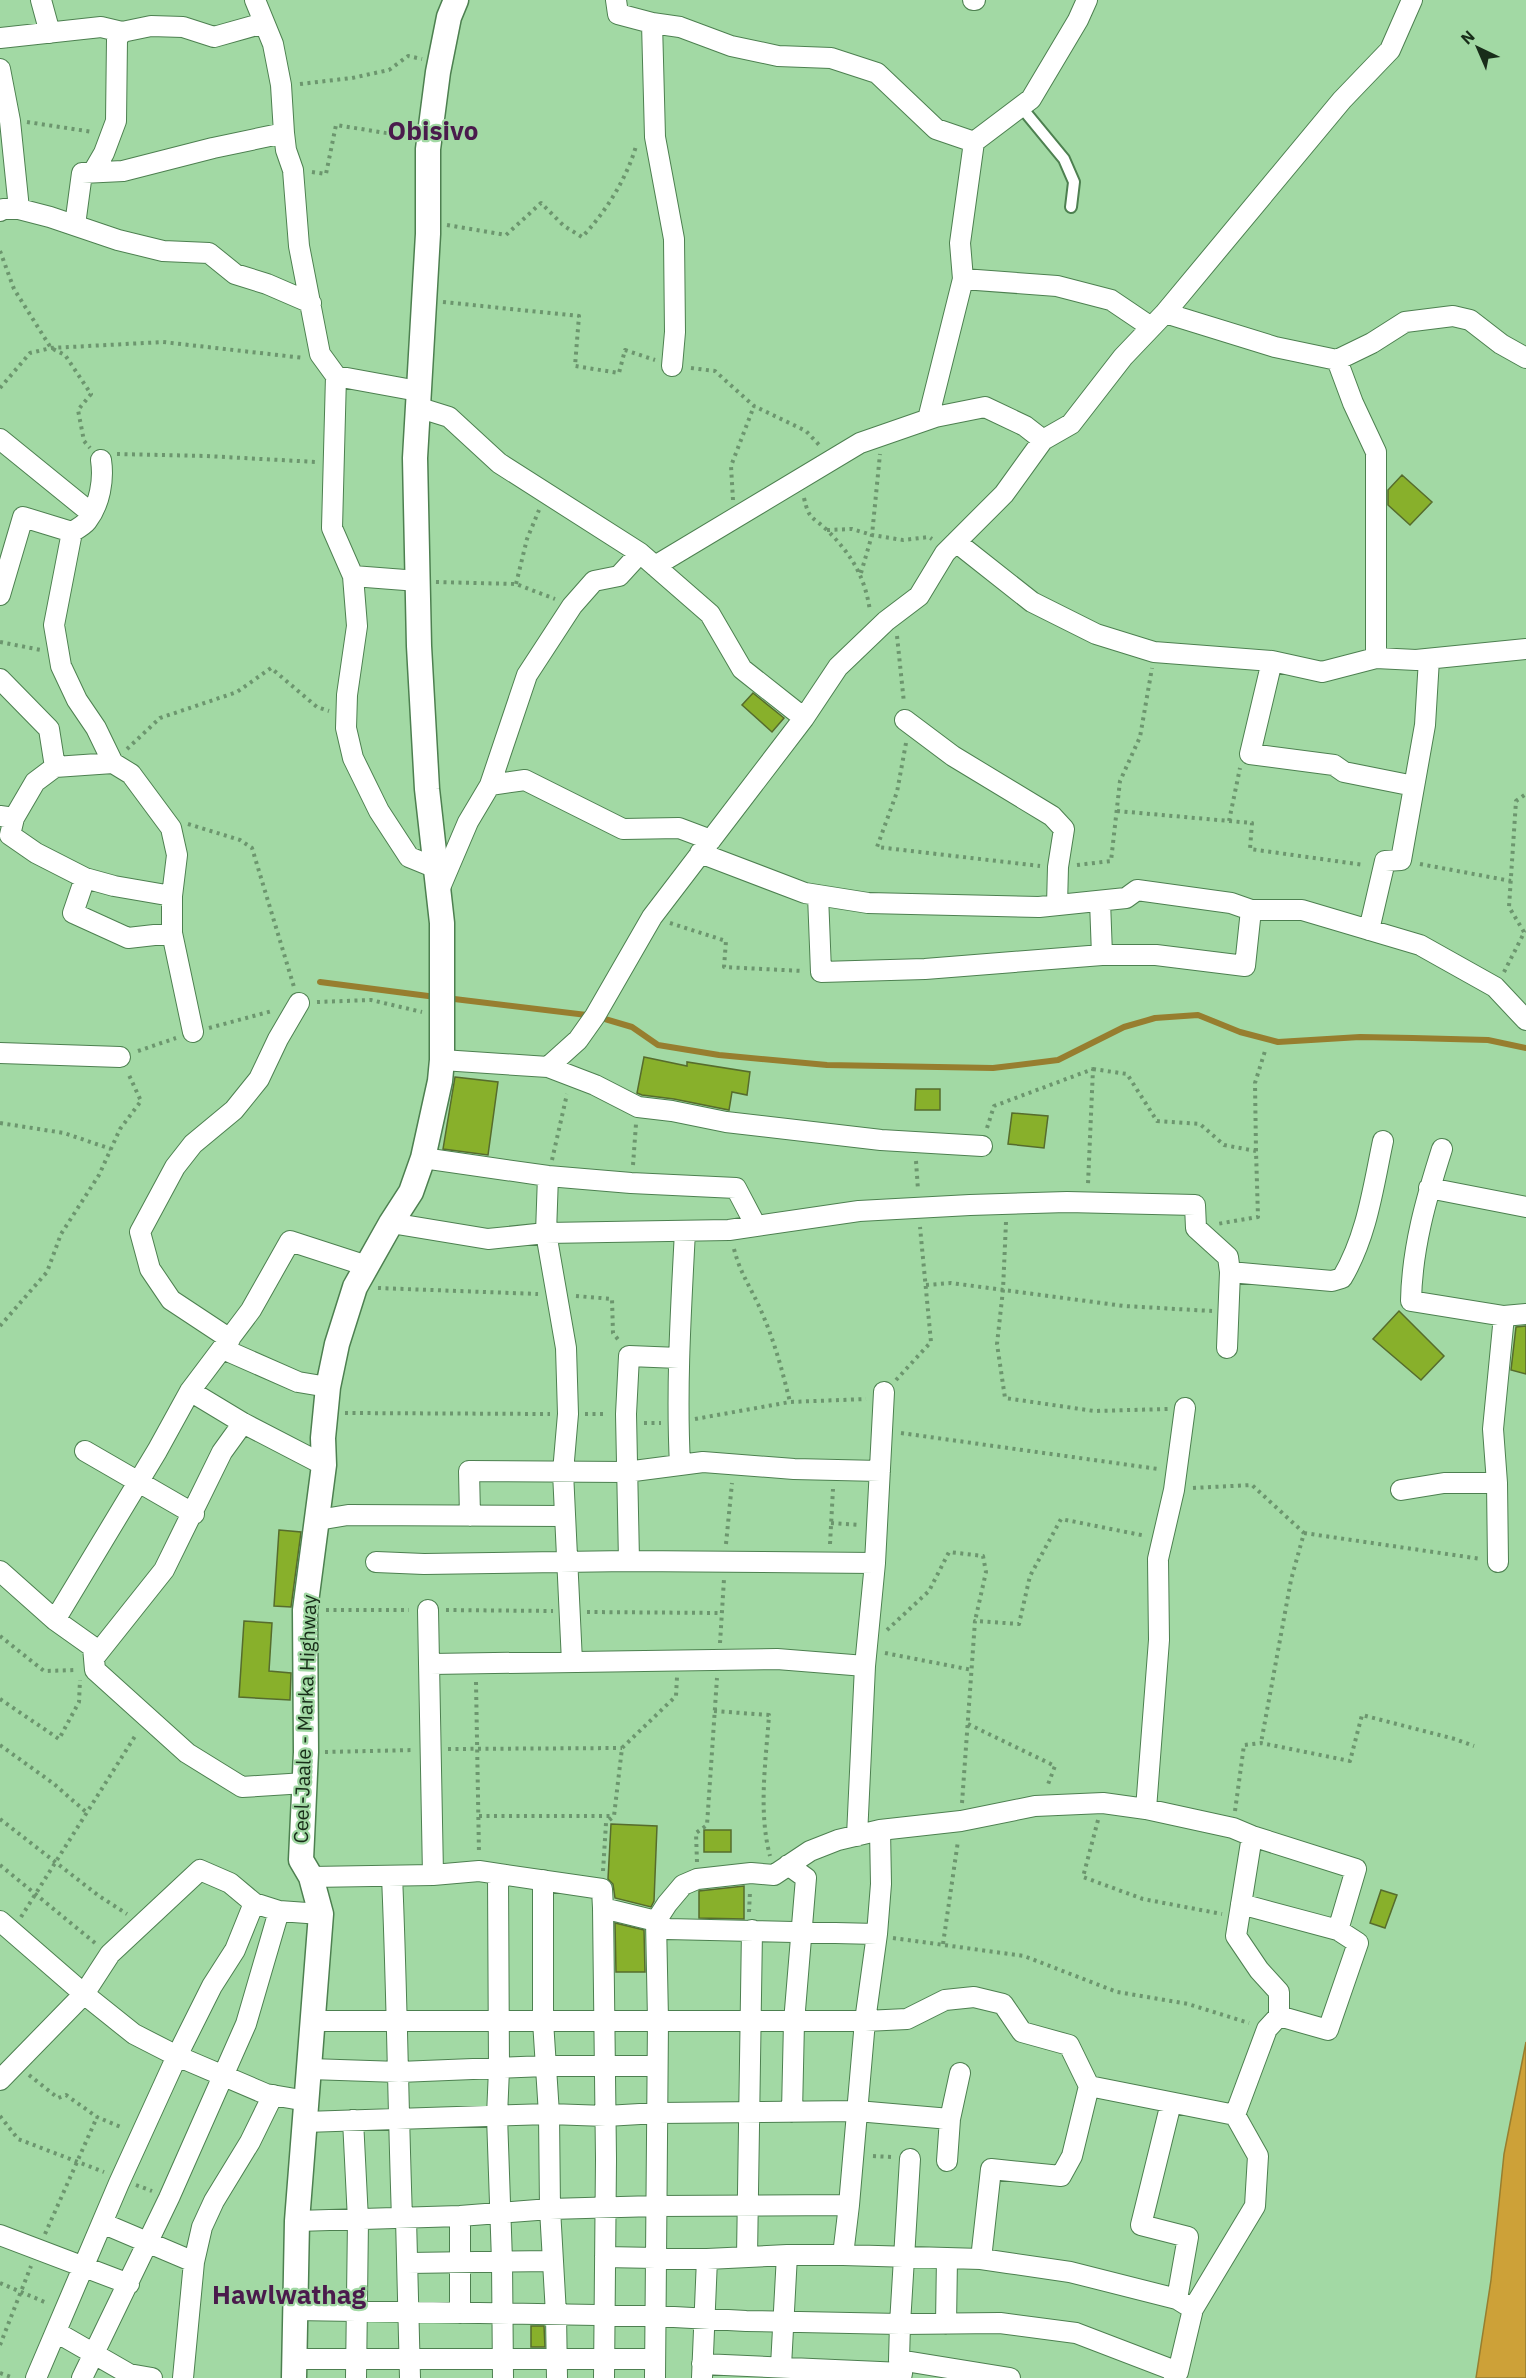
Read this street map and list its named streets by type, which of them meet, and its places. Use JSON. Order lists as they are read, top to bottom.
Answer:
{
  "streets": {
    "street": ["Ceel-Jaale - Marka Highway"]
  },
  "districts": ["Obisivo", "Hawlwathag"],
  "north": "top left"
}
